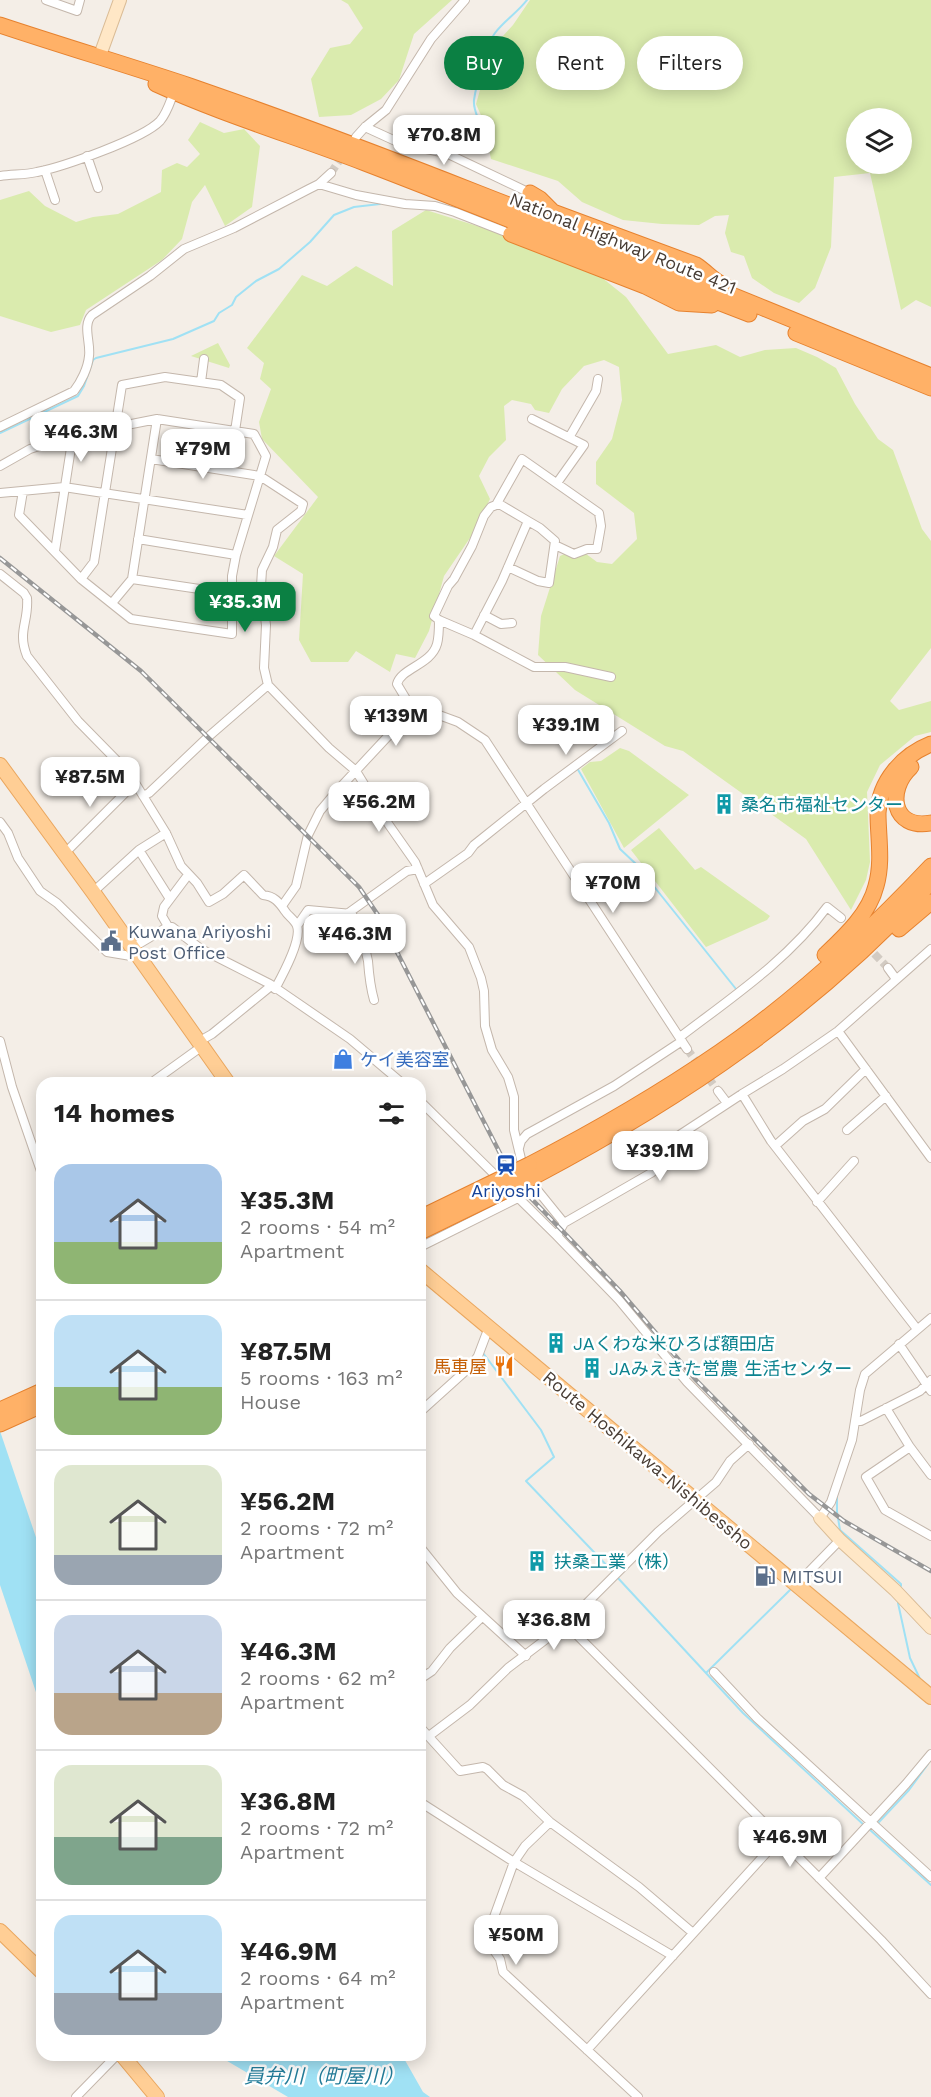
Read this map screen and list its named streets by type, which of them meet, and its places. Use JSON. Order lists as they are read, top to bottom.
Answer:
{
  "streets": {
    "highway": ["National Highway Route 421"],
    "main road": ["Route Hoshikawa-Nishibessho"]
  },
  "water": ["員弁川（町屋川）"],
  "places": {
    "building": [
      "桑名市福祉センター",
      "JAくわな米ひろば額田店",
      "JAみえきた営農 生活センター",
      "扶桑工業（株）"
    ],
    "public building": ["Kuwana Ariyoshi Post Office"],
    "shop": ["ケイ美容室"],
    "station": ["Ariyoshi"],
    "restaurant": ["馬車屋"],
    "fuel station": ["MITSUI"]
  },
  "page": {
    "chip": ["Buy", "Rent", "Filters"],
    "price": [
      "¥70.8M",
      "¥46.3M",
      "¥79M",
      "¥35.3M",
      "¥139M",
      "¥39.1M",
      "¥87.5M",
      "¥56.2M",
      "¥70M",
      "¥46.3M",
      "¥39.1M",
      "¥36.8M",
      "¥46.9M",
      "¥50M"
    ],
    "heading": "14 homes",
    "list": [
      {
        "name": "¥35.3M",
        "note": "2 rooms · 54 m² · Apartment"
      },
      {
        "name": "¥87.5M",
        "note": "5 rooms · 163 m² · House"
      },
      {
        "name": "¥56.2M",
        "note": "2 rooms · 72 m² · Apartment"
      },
      {
        "name": "¥46.3M",
        "note": "2 rooms · 62 m² · Apartment"
      },
      {
        "name": "¥36.8M",
        "note": "2 rooms · 72 m² · Apartment"
      },
      {
        "name": "¥46.9M",
        "note": "2 rooms · 64 m² · Apartment"
      }
    ]
  }
}
